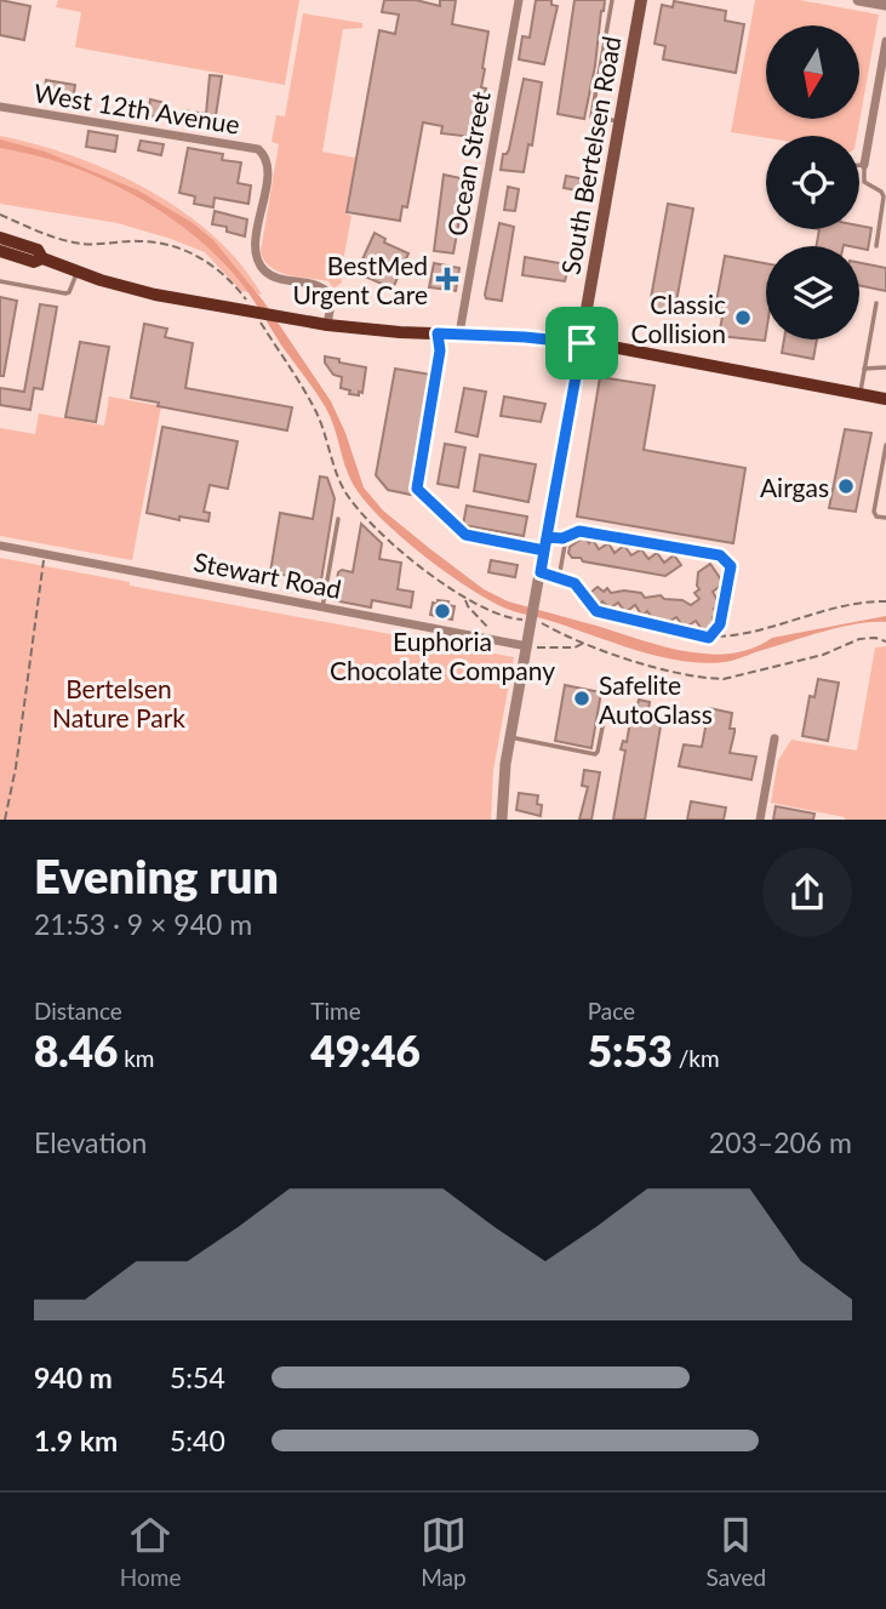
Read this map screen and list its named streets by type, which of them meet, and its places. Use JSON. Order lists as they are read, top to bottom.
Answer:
{
  "streets": {
    "main road": ["South Bertelsen Road"],
    "street": ["West 12th Avenue", "Ocean Street", "Stewart Road"]
  },
  "crossings": [
    ["South Bertelsen Road", "Stewart Road"]
  ],
  "parks": ["Bertelsen Nature Park"],
  "places": {
    "health": ["BestMed Urgent Care"],
    "other": [
      "Classic Collision",
      "Airgas",
      "Euphoria Chocolate Company",
      "Safelite AutoGlass"
    ]
  },
  "north": "bottom",
  "page": {
    "heading": ["Evening run", "21:53 · 9 × 940 m"],
    "stats": [
      ["Distance", "8.46 km"],
      ["Time", "49:46"],
      ["Pace", "5:53 /km"]
    ],
    "chart": ["Elevation", "203–206 m"],
    "list": [
      {
        "name": "940 m",
        "note": "5:54"
      },
      {
        "name": "1.9 km",
        "note": "5:40"
      }
    ],
    "tabs": ["Home", "Map", "Saved"]
  }
}
